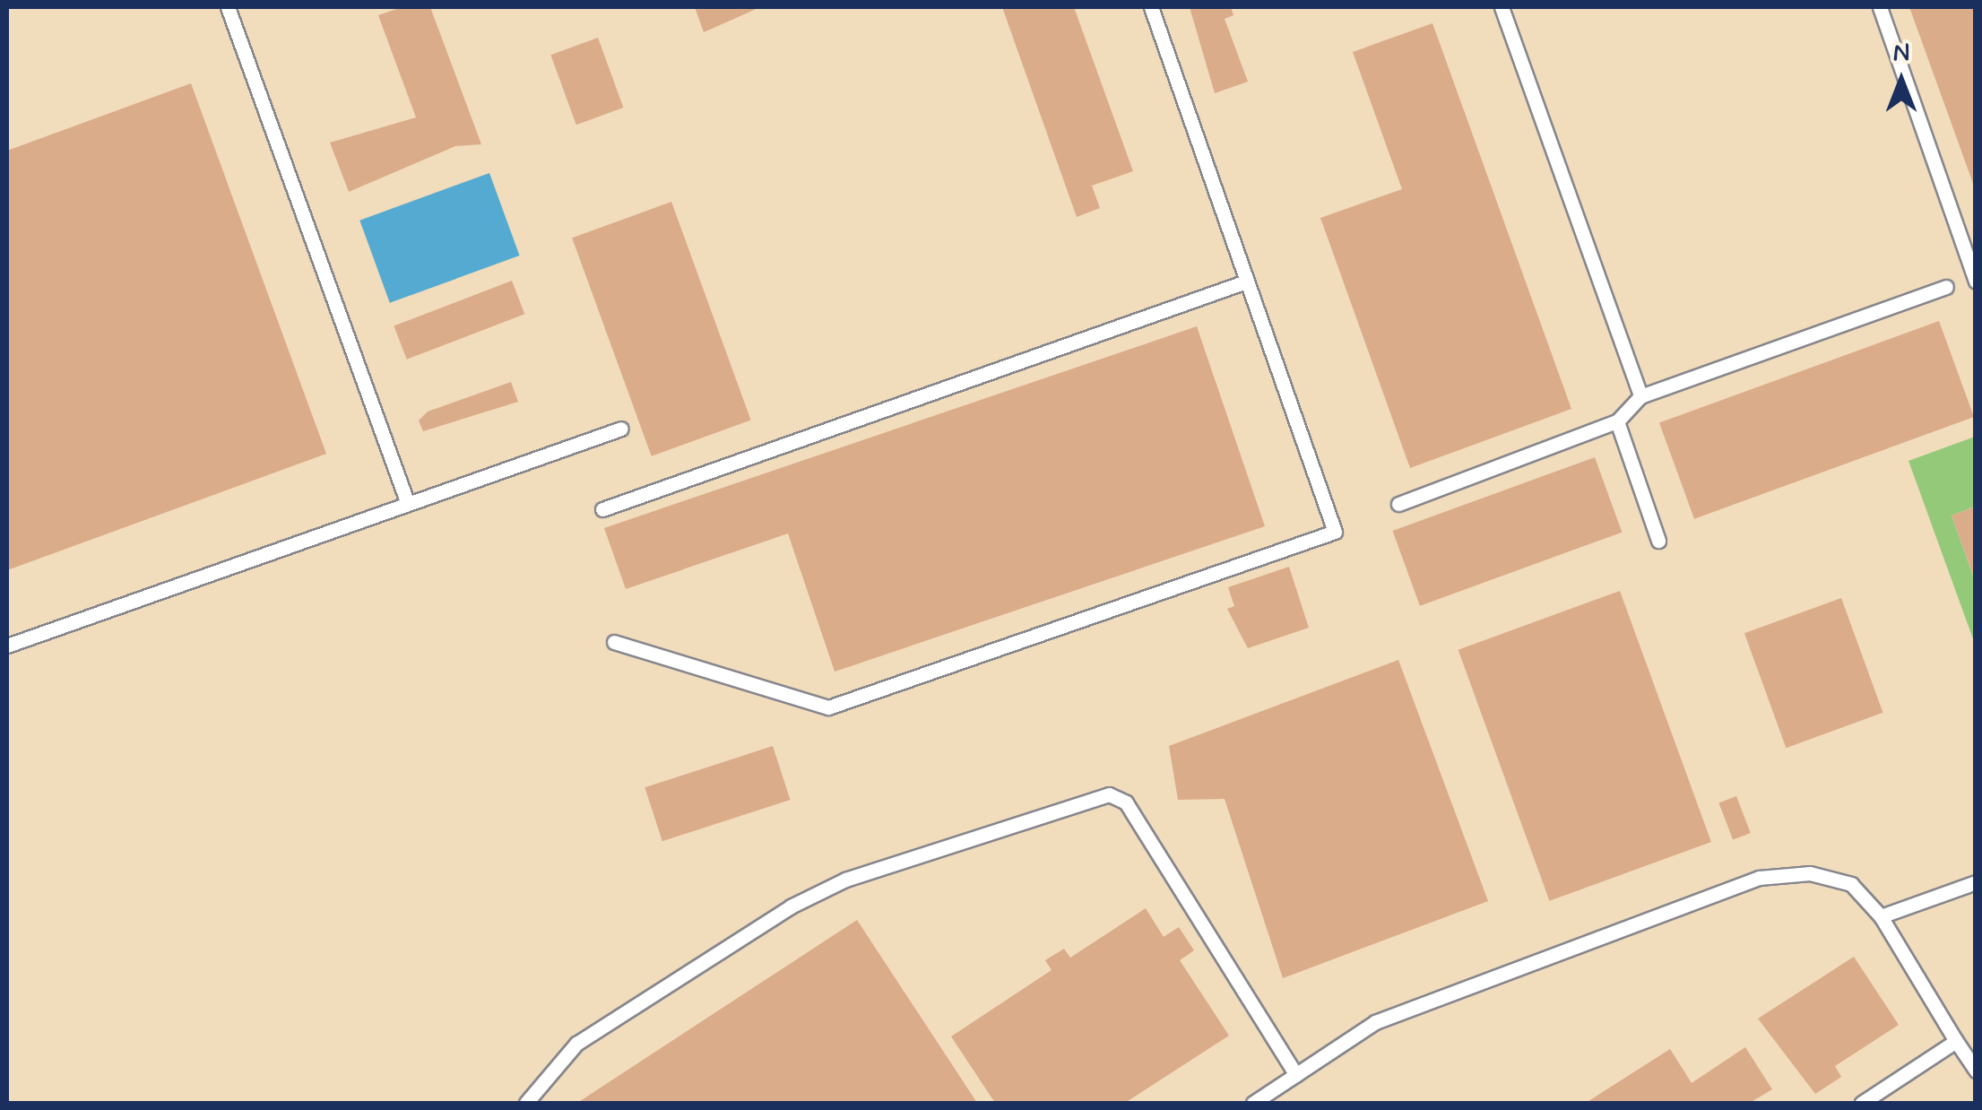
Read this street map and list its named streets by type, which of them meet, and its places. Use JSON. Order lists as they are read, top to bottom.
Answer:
{
  "north": "top"
}
